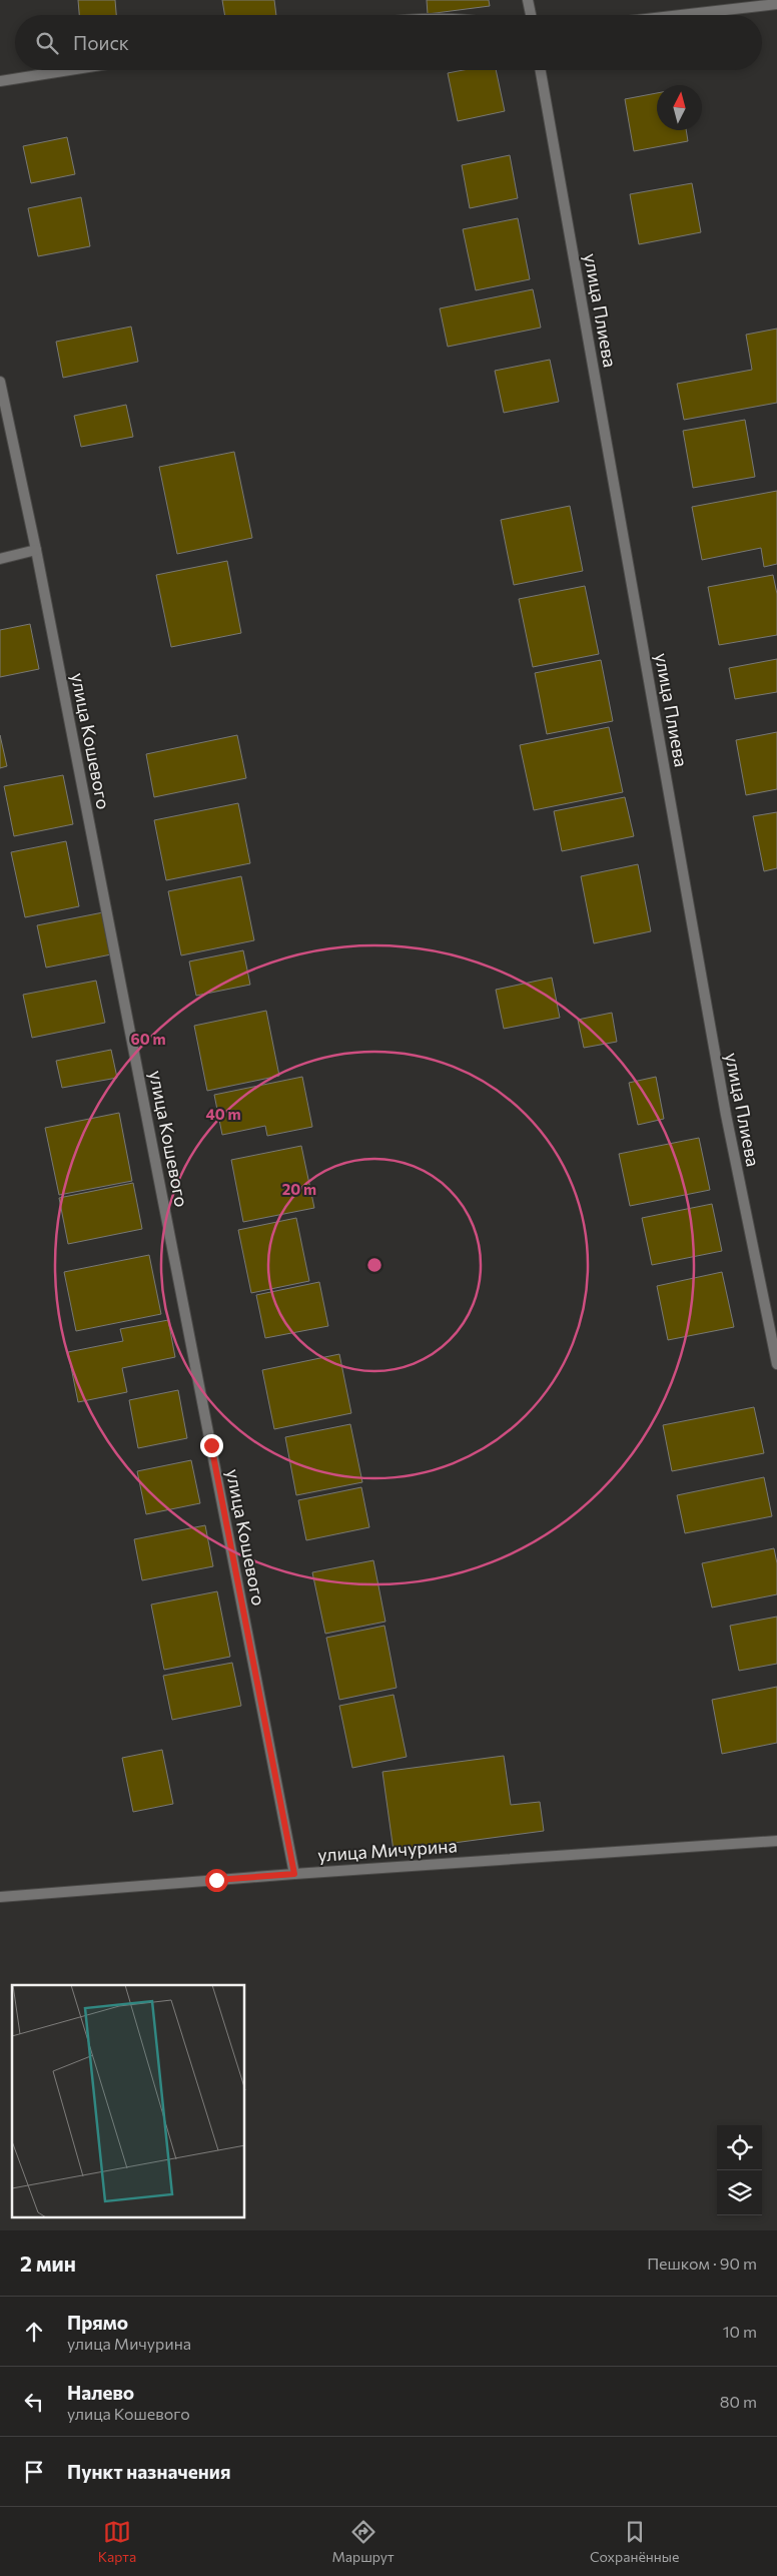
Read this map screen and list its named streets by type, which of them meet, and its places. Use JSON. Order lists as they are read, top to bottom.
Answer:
{
  "streets": {
    "street": ["улица Плиева", "улица Кошевого", "улица Мичурина"]
  },
  "crossings": [
    ["улица Кошевого", "улица Мичурина"]
  ],
  "north": "top",
  "page": {
    "search": "Поиск",
    "heading": ["2 мин", "Пешком · 90 m"],
    "list": [
      ["Прямо", "улица Мичурина", "10 m"],
      ["Налево", "улица Кошевого", "80 m"],
      "Пункт назначения"
    ],
    "nav": ["Карта", "Маршрут", "Сохранённые"]
  },
  "rings": ["60 m", "40 m", "20 m"]
}
